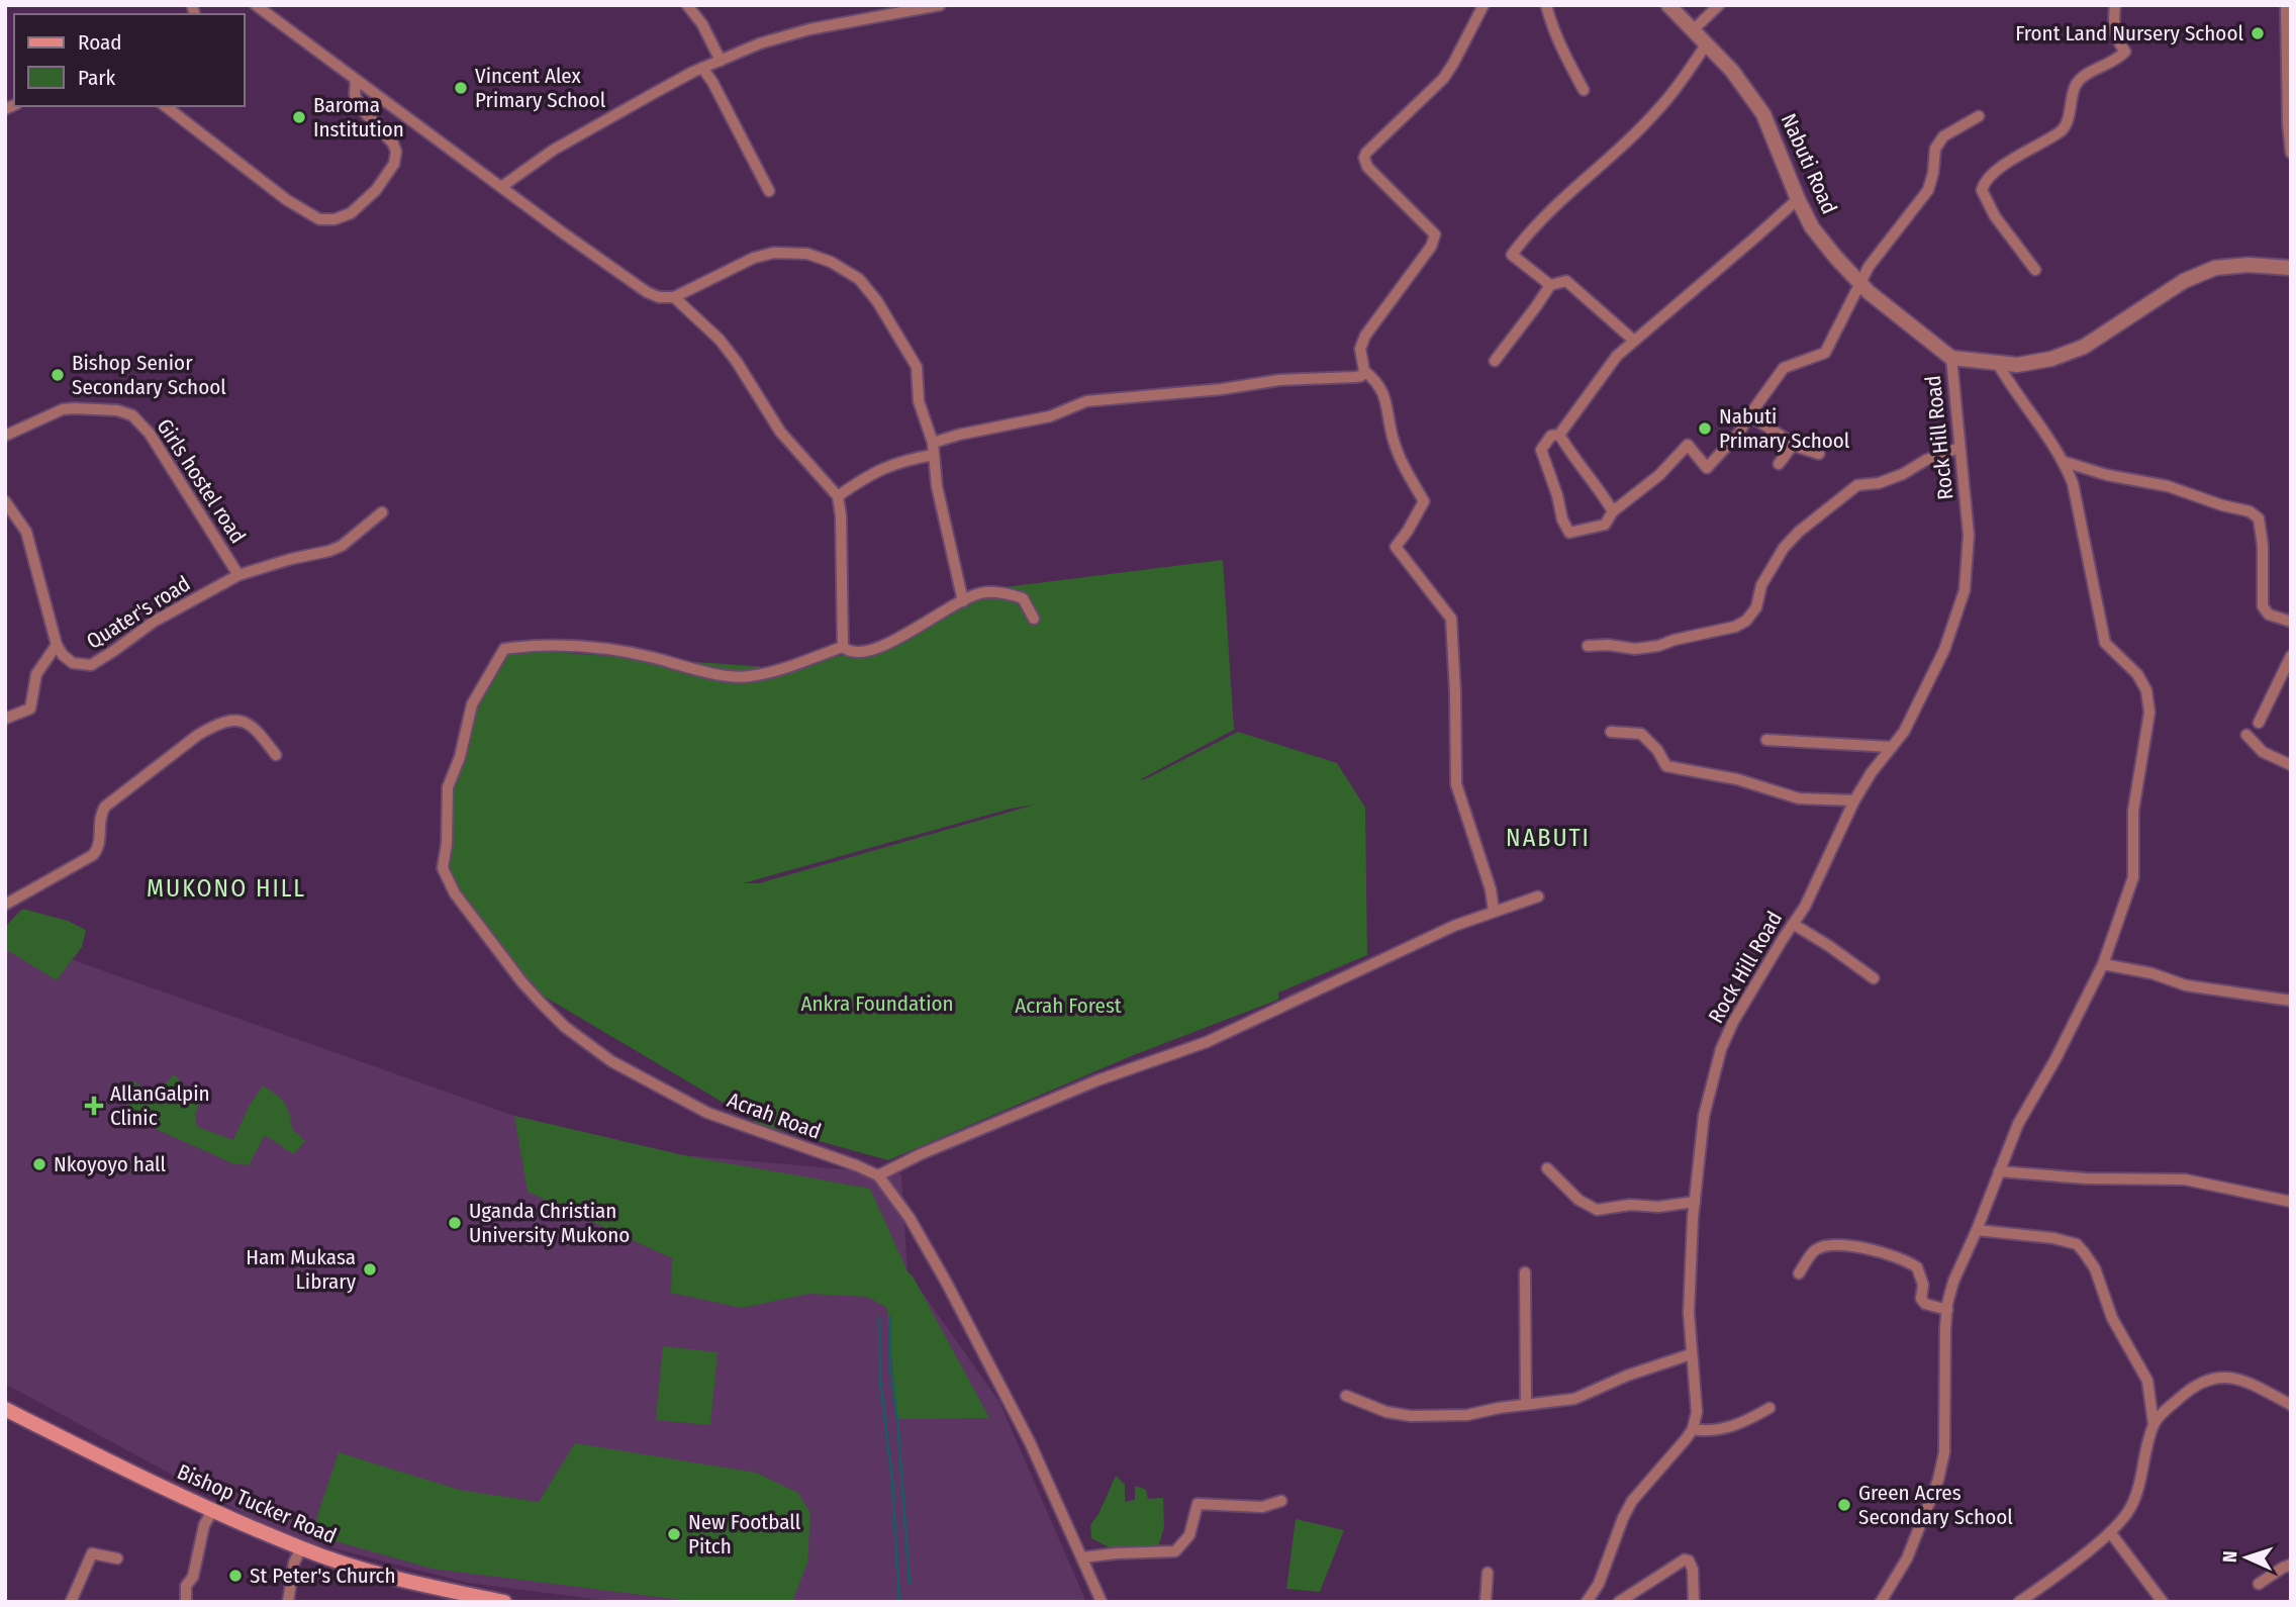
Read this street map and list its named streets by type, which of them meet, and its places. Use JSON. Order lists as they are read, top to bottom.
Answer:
{
  "streets": {
    "main road": ["Bishop Tucker Road"],
    "street": [
      "Nabuti Road",
      "Rock Hill Road",
      "Girls hostel road",
      "Quater's road",
      "Acrah Road"
    ]
  },
  "crossings": [
    ["Nabuti Road", "Rock Hill Road"],
    ["Girls hostel road", "Quater's road"]
  ],
  "districts": ["NABUTI", "MUKONO HILL"],
  "parks": ["Ankra Foundation", "Acrah Forest"],
  "places": {
    "other": [
      "Front Land Nursery School",
      "Vincent Alex Primary School",
      "Baroma Institution",
      "Bishop Senior Secondary School",
      "Nabuti Primary School",
      "Nkoyoyo hall",
      "Uganda Christian University Mukono",
      "Ham Mukasa Library",
      "Green Acres Secondary School",
      "New Football Pitch",
      "St Peter's Church"
    ],
    "health": ["AllanGalpin Clinic"]
  },
  "legend": ["Road", "Park"],
  "north": "left"
}
